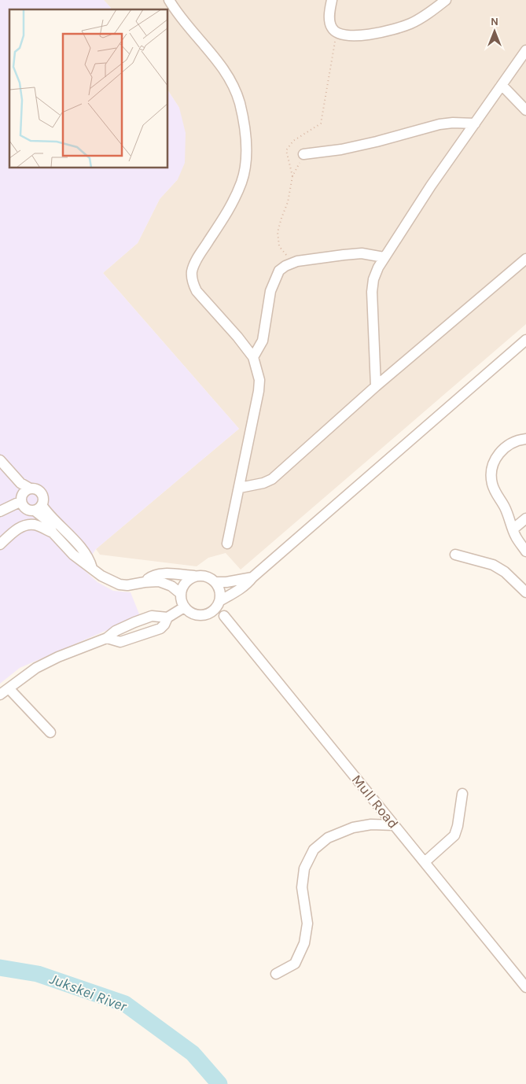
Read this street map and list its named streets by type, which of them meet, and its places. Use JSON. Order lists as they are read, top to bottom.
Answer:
{
  "streets": {
    "street": ["Mull Road"]
  },
  "water": ["Jukskei River"],
  "north": "top"
}
